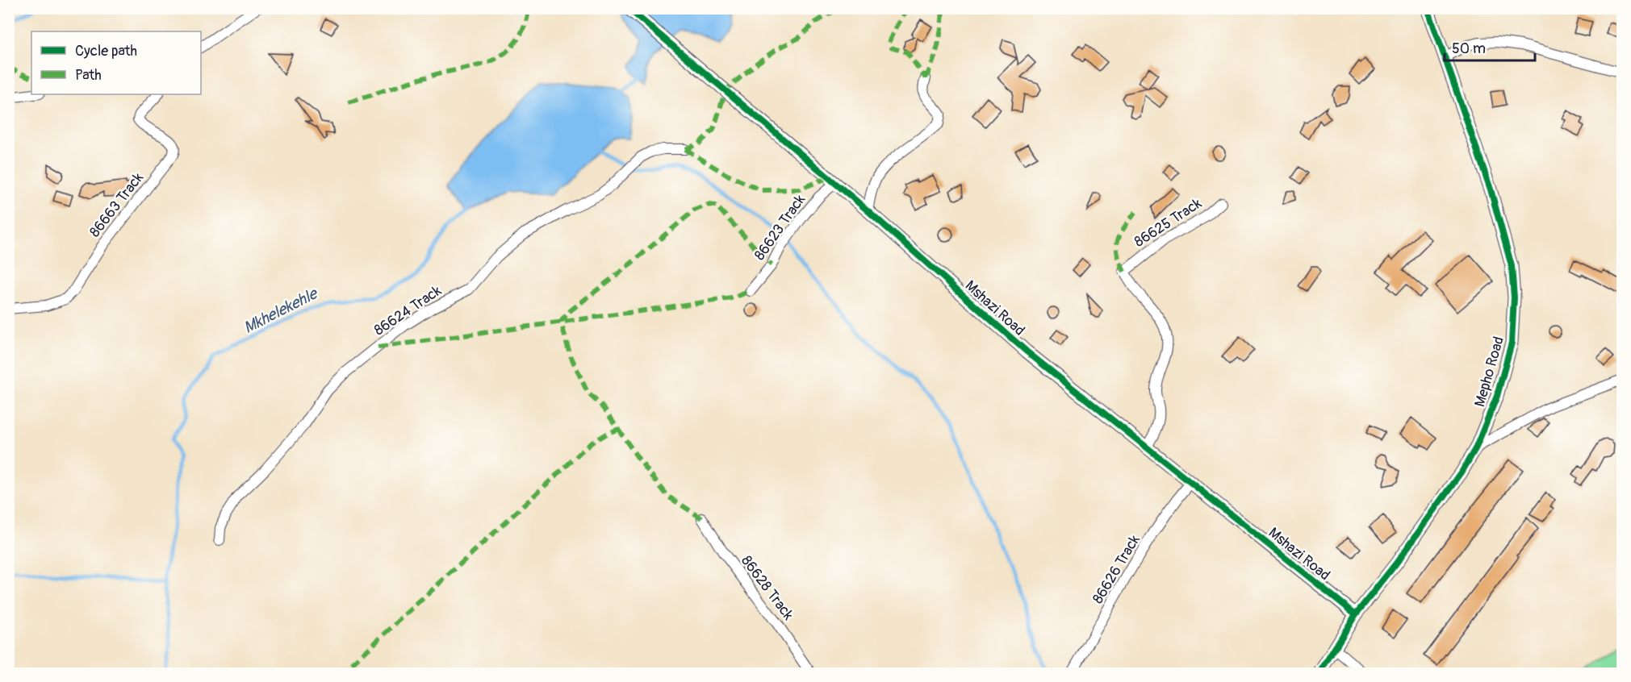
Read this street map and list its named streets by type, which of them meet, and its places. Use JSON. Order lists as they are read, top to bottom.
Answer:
{
  "streets": {
    "street": [
      "86663 Track",
      "86625 Track",
      "86623 Track",
      "Mshazi Road",
      "86624 Track",
      "Mepho Road",
      "86626 Track",
      "86628 Track"
    ]
  },
  "crossings": [
    ["86625 Track", "Mshazi Road"],
    ["86623 Track", "Mshazi Road"],
    ["Mshazi Road", "Mepho Road"],
    ["Mshazi Road", "86626 Track"]
  ],
  "water": ["Mkhelekehle"],
  "legend": ["Cycle path", "Path"],
  "scale_bar": "50 m"
}
